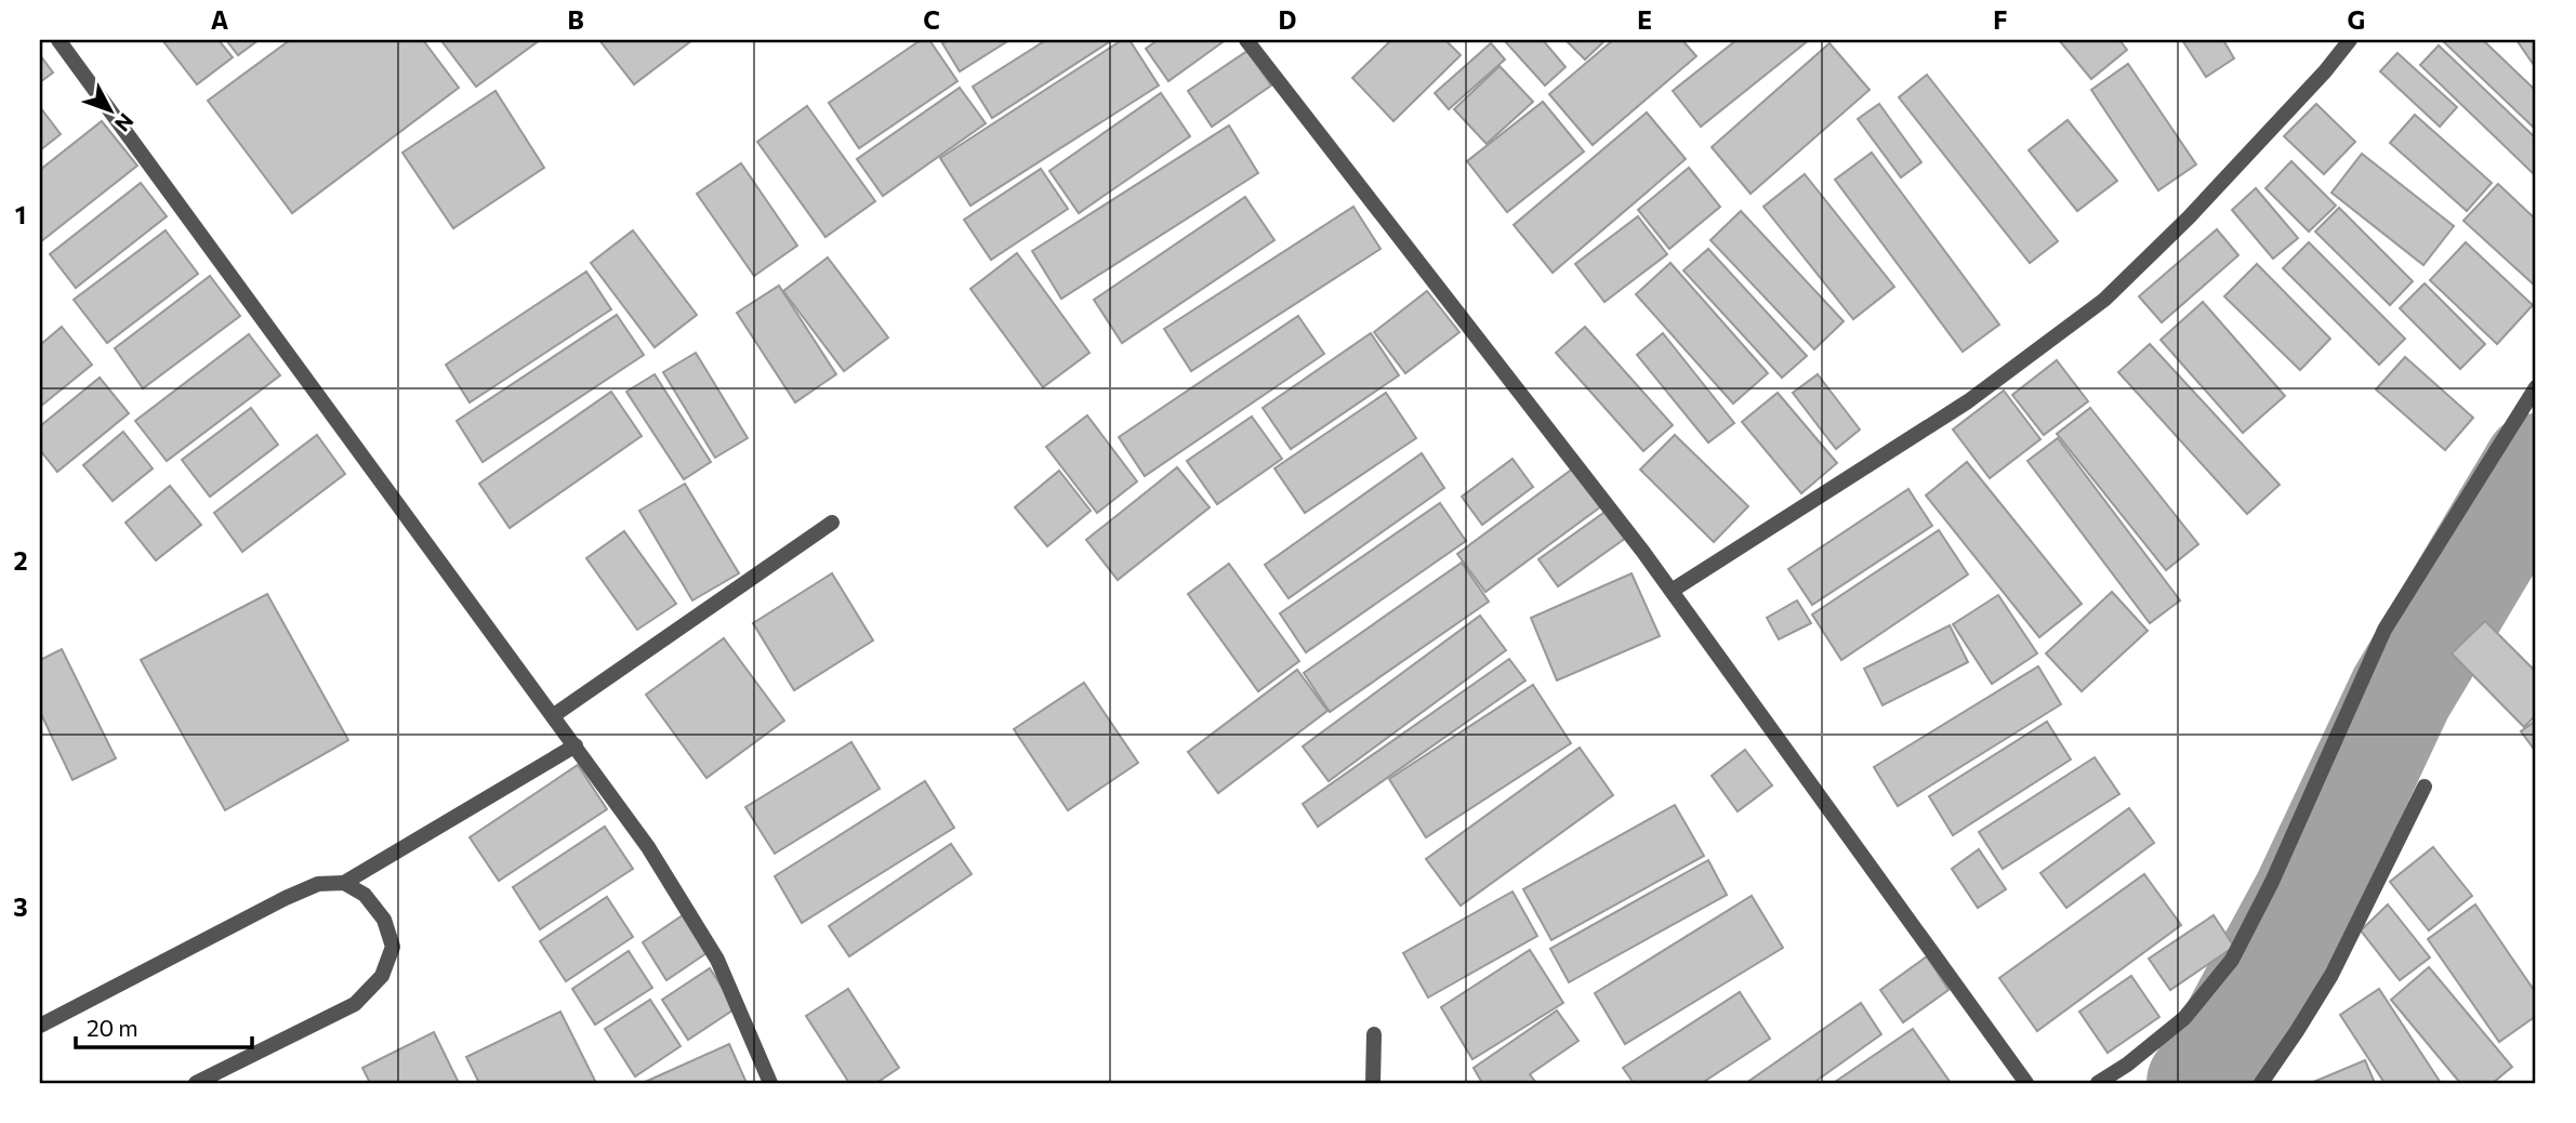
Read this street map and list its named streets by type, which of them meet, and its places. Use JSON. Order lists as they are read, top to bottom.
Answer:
{
  "scale_bar": "20 m",
  "north": "bottom right",
  "grid": {
    "columns": [
      "A",
      "B",
      "C",
      "D",
      "E",
      "F",
      "G"
    ],
    "rows": ["1", "2", "3"]
  }
}
